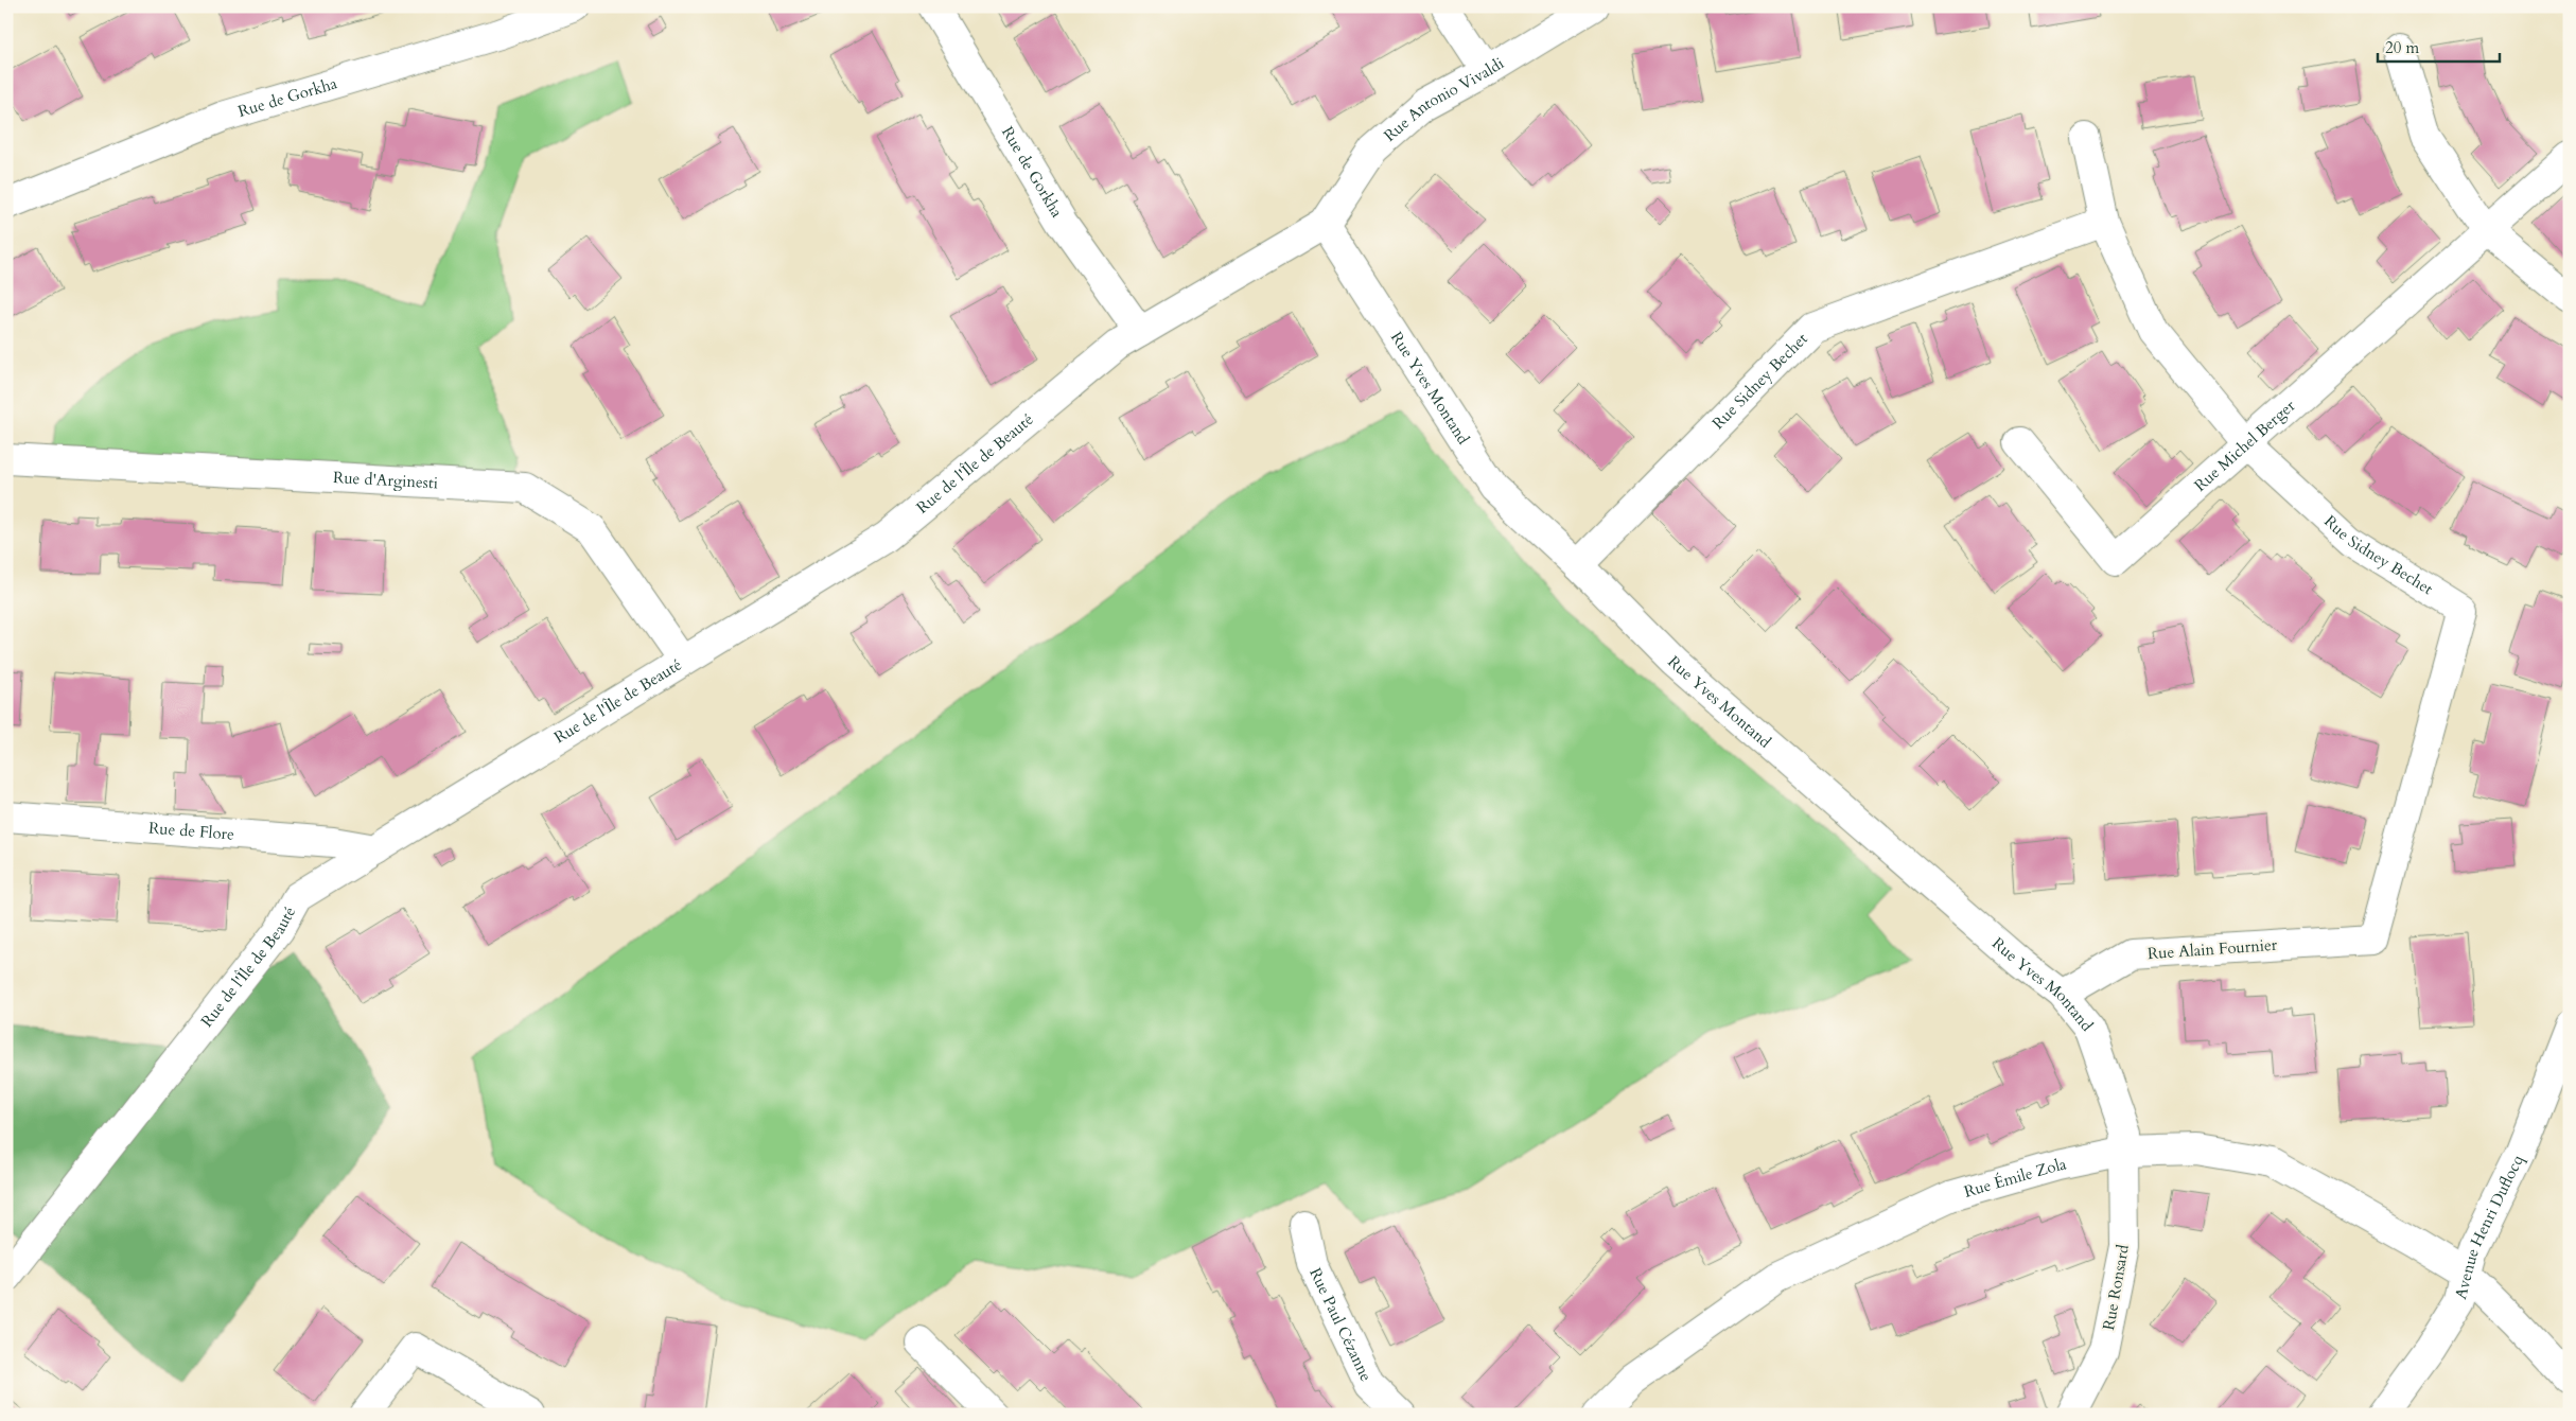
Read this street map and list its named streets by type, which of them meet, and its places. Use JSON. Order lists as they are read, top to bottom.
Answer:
{
  "streets": {
    "street": [
      "Rue de Gorkha",
      "Rue Antonio Vivaldi",
      "Rue Sidney Bechet",
      "Rue Yves Montand",
      "Rue Michel Berger",
      "Rue de l'Île de Beauté",
      "Rue d'Arginesti",
      "Rue de Flore",
      "Rue Alain Fournier",
      "Rue Émile Zola",
      "Avenue Henri Duflocq",
      "Rue Ronsard",
      "Rue Paul Cézanne"
    ]
  },
  "crossings": [
    ["Rue de Gorkha", "Rue de l'Île de Beauté"],
    ["Rue Antonio Vivaldi", "Rue Yves Montand"],
    ["Rue Antonio Vivaldi", "Rue de l'Île de Beauté"],
    ["Rue Sidney Bechet", "Rue Yves Montand"],
    ["Rue Sidney Bechet", "Rue Michel Berger"],
    ["Rue Sidney Bechet", "Rue Alain Fournier"],
    ["Rue Yves Montand", "Rue de l'Île de Beauté"],
    ["Rue Yves Montand", "Rue Alain Fournier"],
    ["Rue Yves Montand", "Rue Émile Zola"],
    ["Rue Yves Montand", "Rue Ronsard"],
    ["Rue de l'Île de Beauté", "Rue d'Arginesti"],
    ["Rue de l'Île de Beauté", "Rue de Flore"],
    ["Rue Émile Zola", "Avenue Henri Duflocq"],
    ["Rue Émile Zola", "Rue Ronsard"]
  ],
  "scale_bar": "20 m"
}
